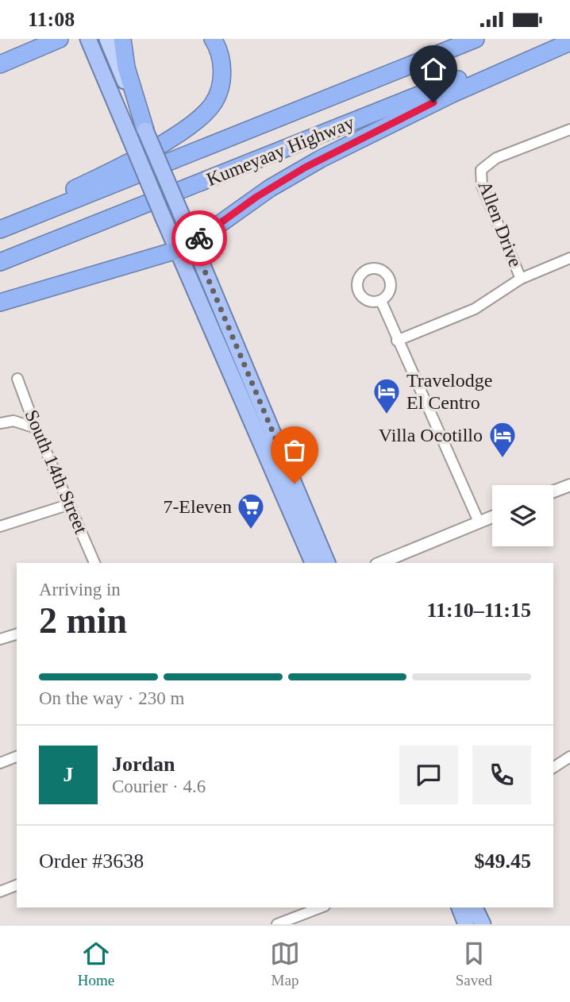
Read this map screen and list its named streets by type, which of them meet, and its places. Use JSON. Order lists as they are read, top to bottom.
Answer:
{
  "streets": {
    "highway": ["Kumeyaay Highway"],
    "street": ["Allen Drive", "South 14th Street"]
  },
  "places": {
    "hotel": ["Travelodge El Centro", "Villa Ocotillo"],
    "supermarket": ["7-Eleven"]
  },
  "page": {
    "status": "11:08",
    "heading": ["2 min", "Arriving in", "11:10–11:15"],
    "panel": [
      "Jordan",
      "Courier · 4.6",
      "Order #3638",
      "$49.45"
    ],
    "bar": "On the way · 230 m",
    "round": "J",
    "tabs": ["Home", "Map", "Saved"]
  }
}
